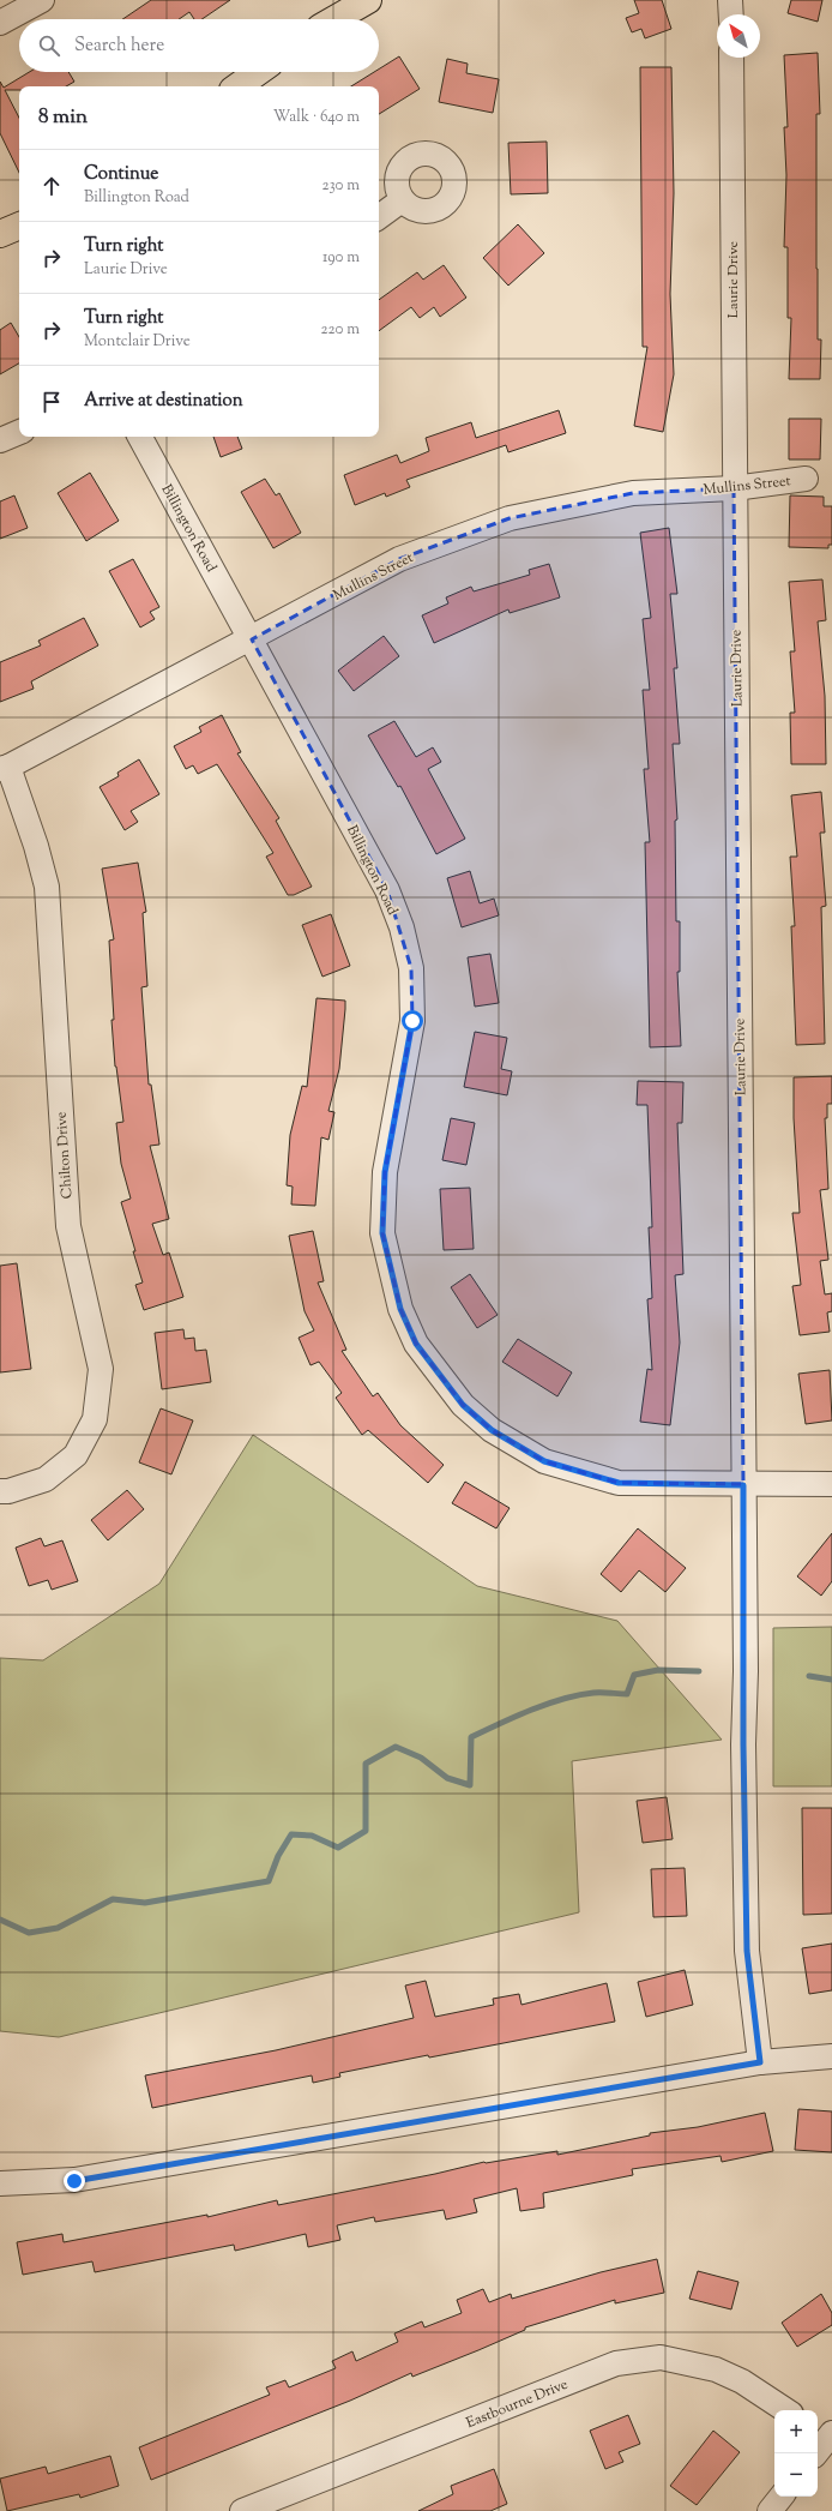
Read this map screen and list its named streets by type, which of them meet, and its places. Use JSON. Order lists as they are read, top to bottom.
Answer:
{
  "streets": {
    "street": [
      "Laurie Drive",
      "Mullins Street",
      "Billington Road",
      "Chilton Drive",
      "Eastbourne Drive"
    ]
  },
  "crossings": [
    ["Laurie Drive", "Mullins Street"],
    ["Laurie Drive", "Billington Road"],
    ["Mullins Street", "Billington Road"],
    ["Mullins Street", "Chilton Drive"]
  ],
  "north": "top left",
  "page": {
    "search": "Search here",
    "heading": ["8 min", "Walk · 640 m"],
    "list": [
      ["Continue", "Billington Road", "230 m"],
      ["Turn right", "Laurie Drive", "190 m"],
      ["Turn right", "Montclair Drive", "220 m"],
      "Arrive at destination"
    ],
    "map_buttons": ["+", "−"]
  }
}
